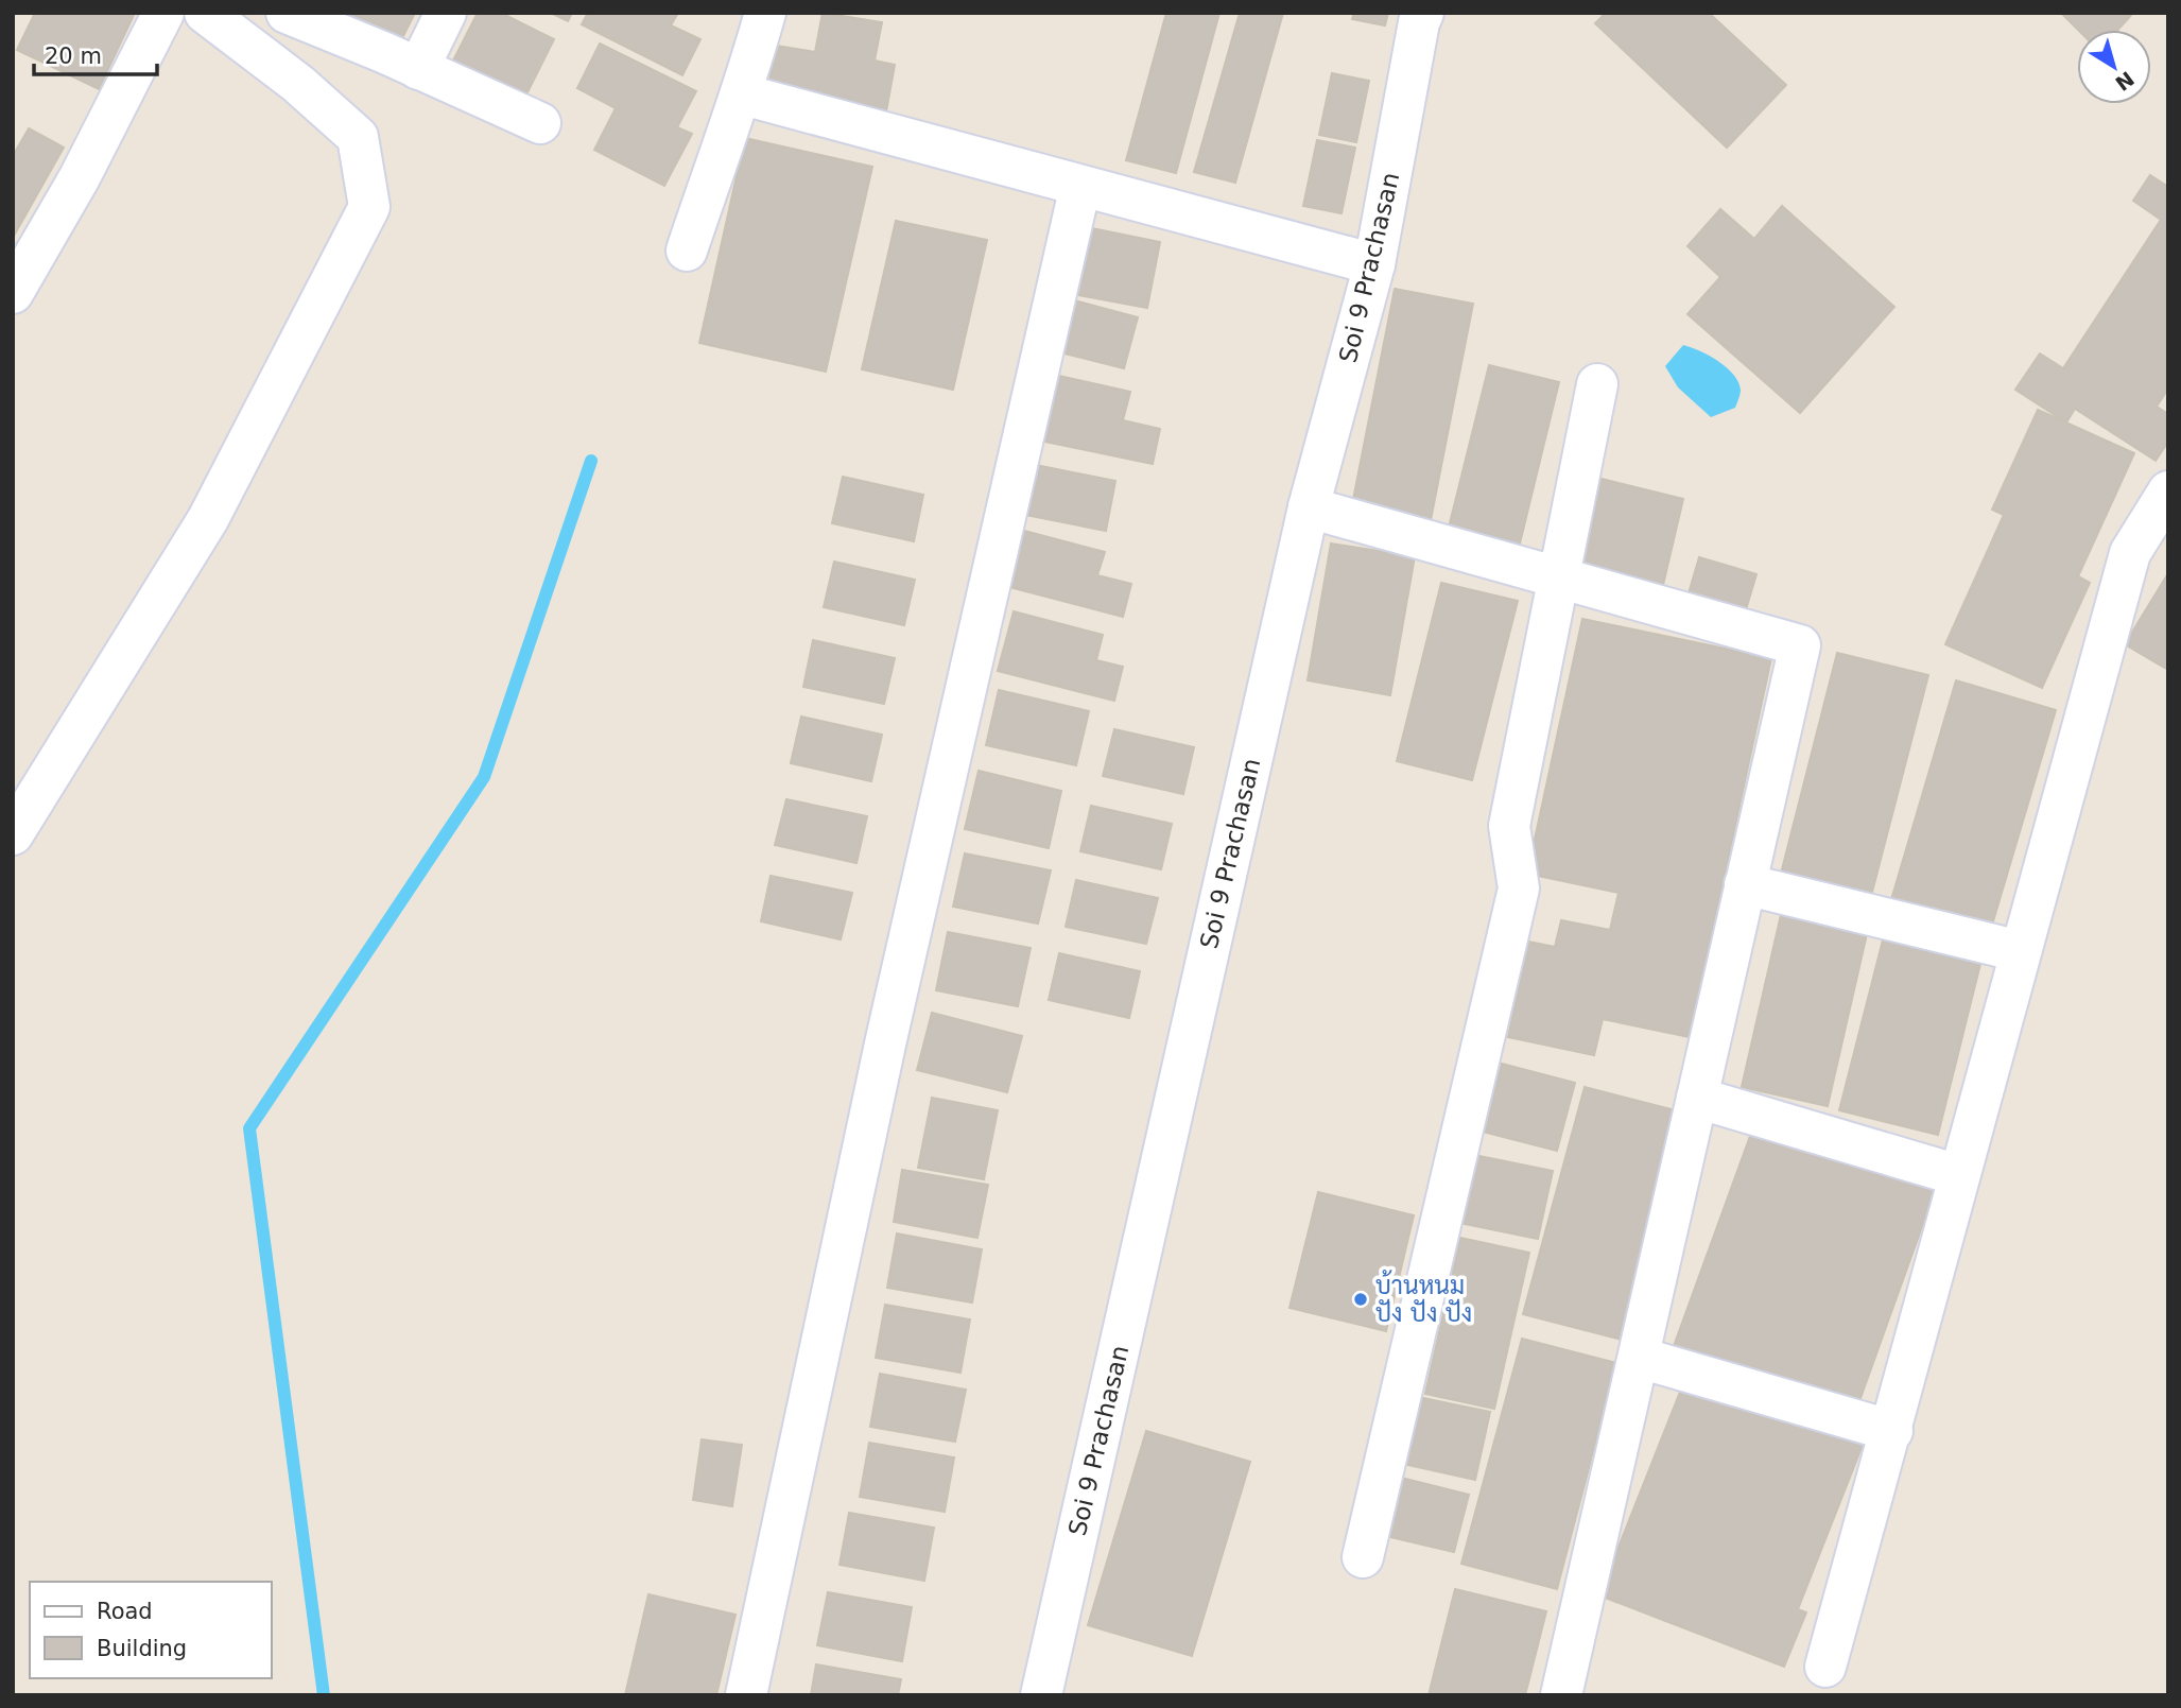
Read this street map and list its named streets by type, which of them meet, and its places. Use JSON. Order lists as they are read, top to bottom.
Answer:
{
  "streets": {
    "street": ["Soi 9 Prachasan"]
  },
  "places": ["บ้านหนม ปัง ปัง ปัง"],
  "legend": ["Road", "Building"],
  "scale_bar": "20 m",
  "north": "bottom right"
}
